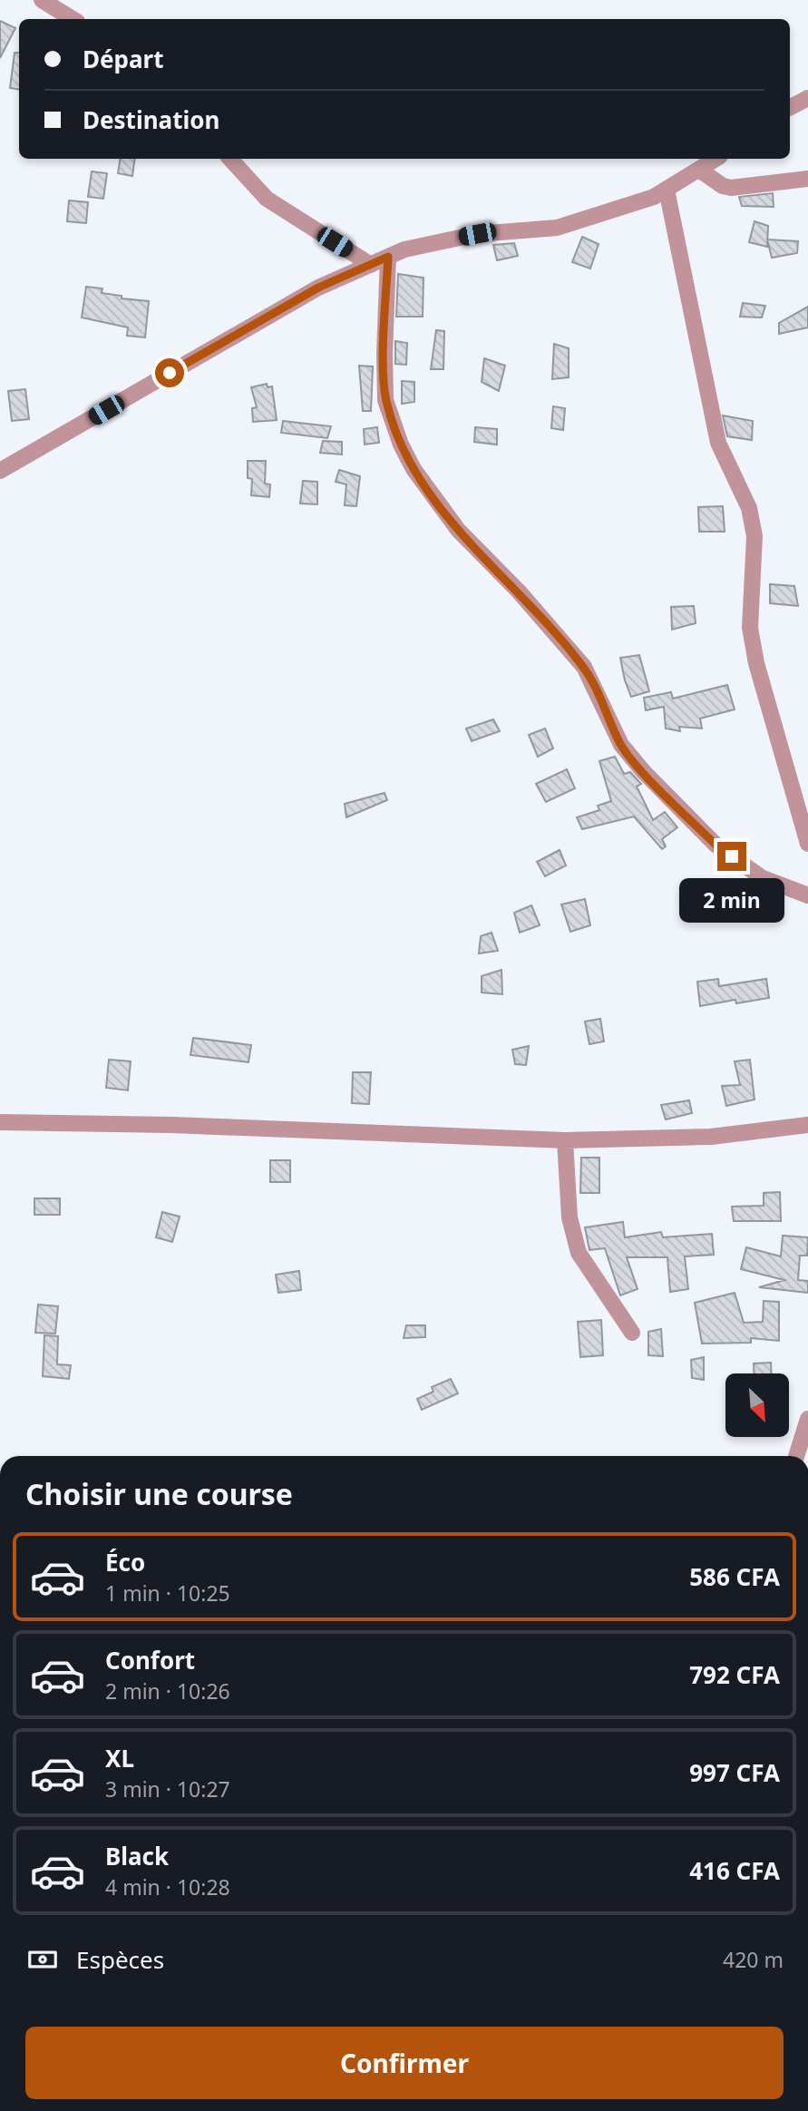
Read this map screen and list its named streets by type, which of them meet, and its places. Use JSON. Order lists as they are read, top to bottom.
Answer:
{
  "north": "bottom right",
  "page": {
    "banner": ["Départ", "Destination"],
    "bubble": "2 min",
    "heading": "Choisir une course",
    "list": [
      {
        "name": "Éco",
        "note": "1 min · 10:25",
        "value": "586 CFA"
      },
      {
        "name": "Confort",
        "note": "2 min · 10:26",
        "value": "792 CFA"
      },
      {
        "name": "XL",
        "note": "3 min · 10:27",
        "value": "997 CFA"
      },
      {
        "name": "Black",
        "note": "4 min · 10:28",
        "value": "416 CFA"
      }
    ],
    "pay": ["Espèces", "420 m"],
    "buttons": "Confirmer"
  }
}
